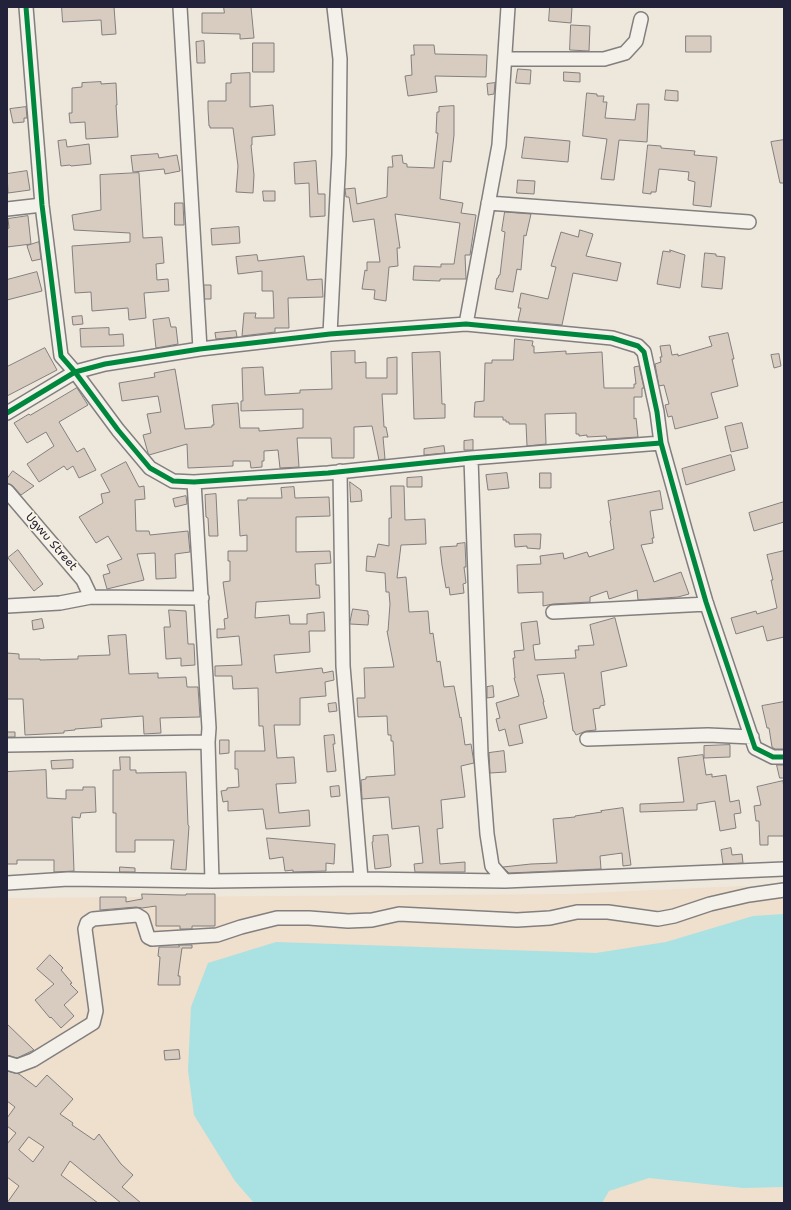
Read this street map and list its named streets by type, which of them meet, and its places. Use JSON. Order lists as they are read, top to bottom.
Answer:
{
  "streets": {
    "street": ["Ugwu Street"]
  }
}
